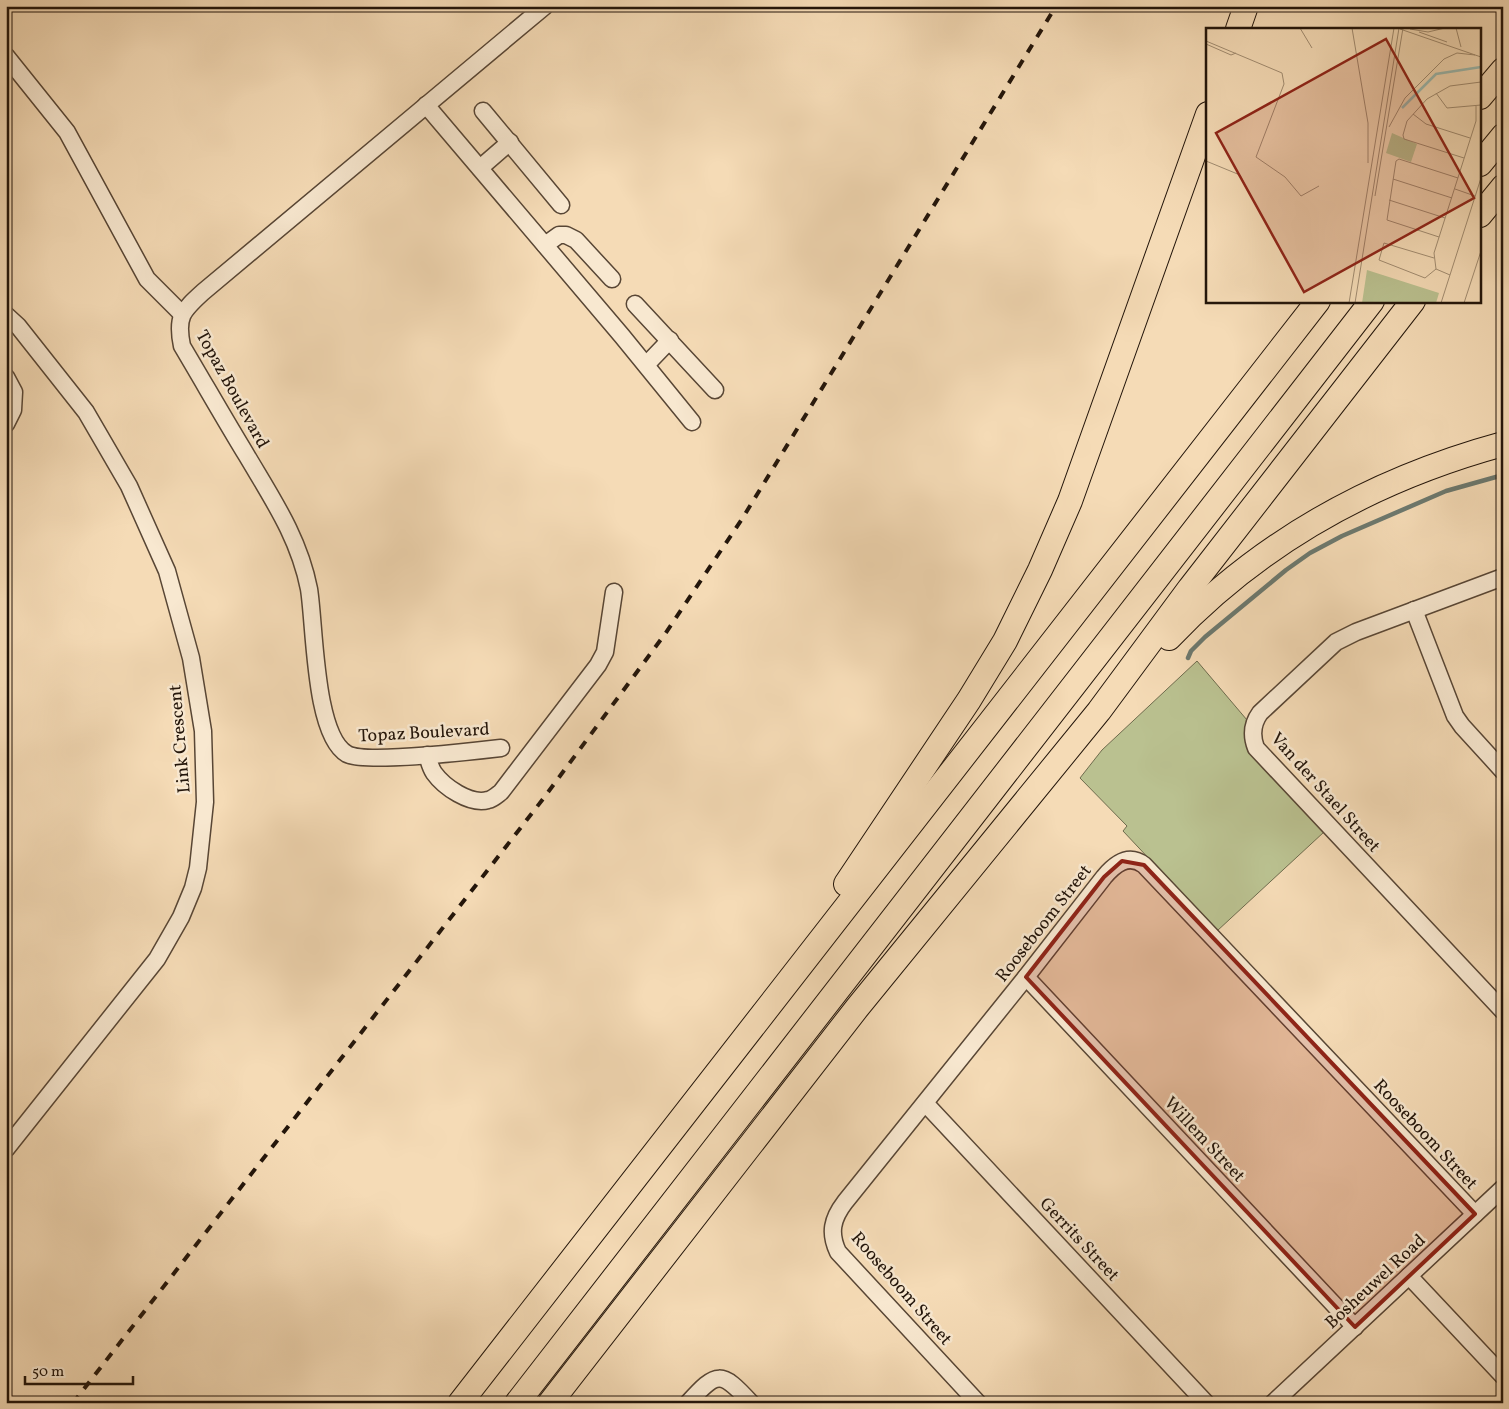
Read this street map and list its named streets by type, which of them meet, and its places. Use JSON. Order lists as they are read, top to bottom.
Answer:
{
  "streets": {
    "street": [
      "Topaz Boulevard",
      "Link Crescent",
      "Van der Stael Street",
      "Rooseboom Street",
      "Willem Street",
      "Gerrits Street",
      "Bosheuwel Road"
    ]
  },
  "crossings": [
    ["Rooseboom Street", "Willem Street"],
    ["Rooseboom Street", "Gerrits Street"],
    ["Rooseboom Street", "Bosheuwel Road"],
    ["Willem Street", "Bosheuwel Road"]
  ],
  "scale_bar": "50 m"
}
